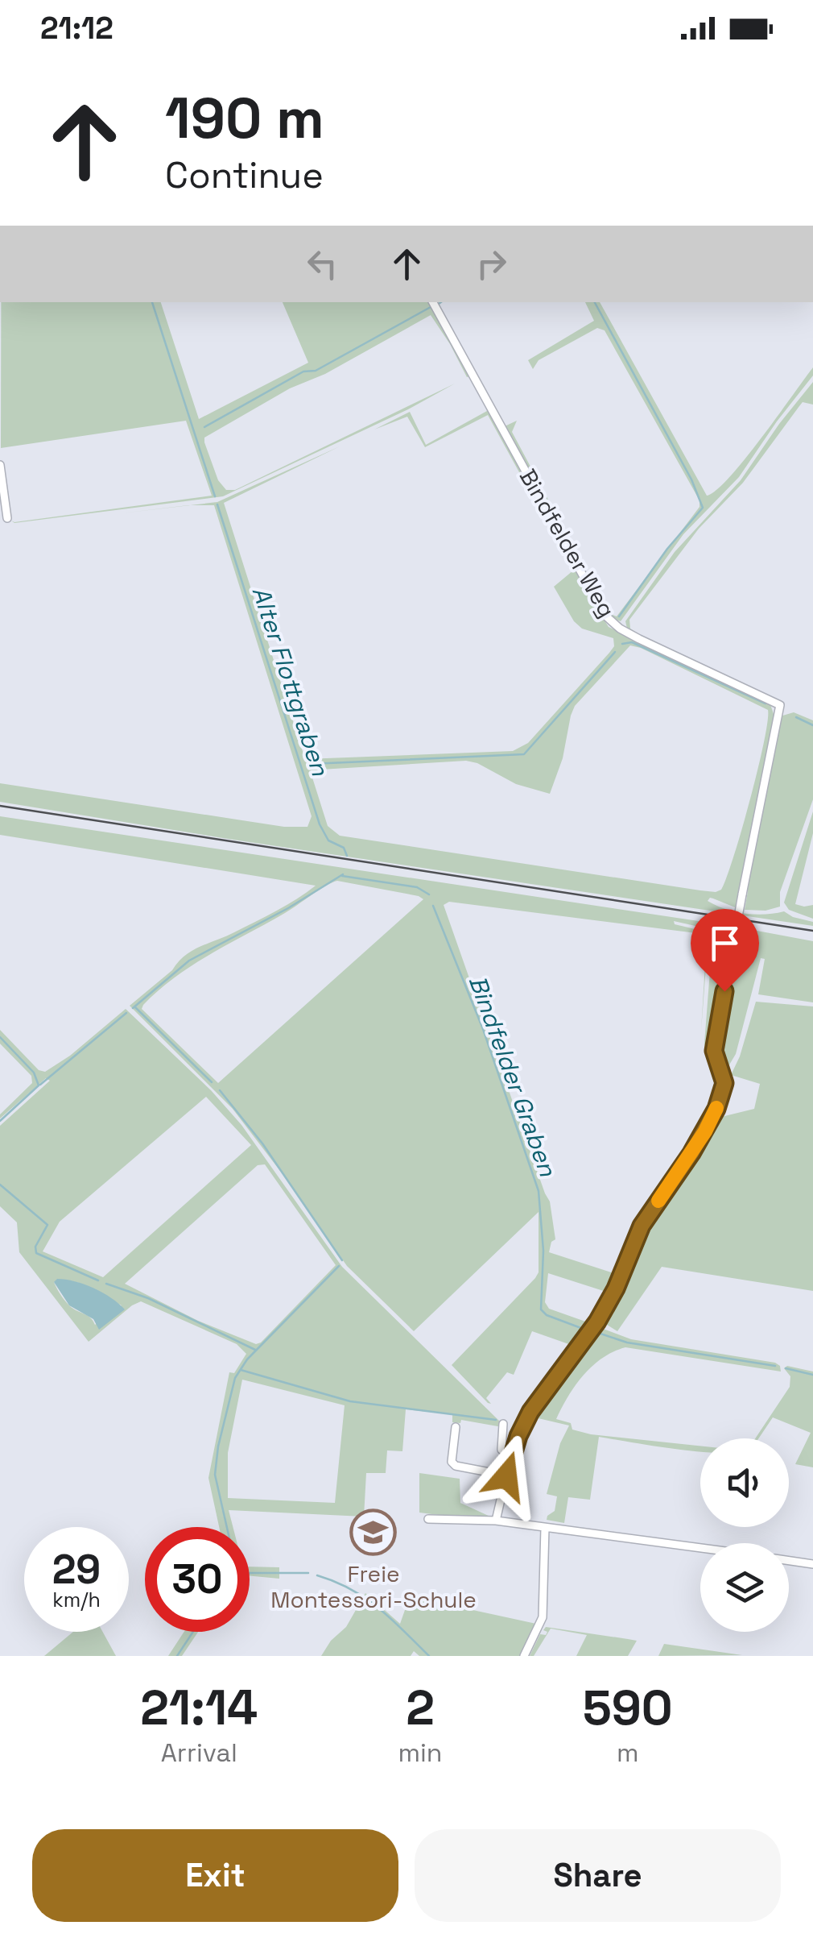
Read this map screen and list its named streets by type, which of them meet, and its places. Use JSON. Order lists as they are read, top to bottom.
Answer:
{
  "streets": {
    "street": ["Bindfelder Weg"]
  },
  "water": ["Alter Flottgraben", "Bindfelder Graben"],
  "places": {
    "school or university": ["Freie Montessori-Schule"]
  },
  "page": {
    "status": "21:12",
    "turn": ["190 m", "Continue"],
    "speed": "29 km/h",
    "limit": "30",
    "eta": [
      "21:14",
      "Arrival",
      "2",
      "min",
      "590",
      "m"
    ],
    "buttons": ["Exit", "Share"]
  }
}
